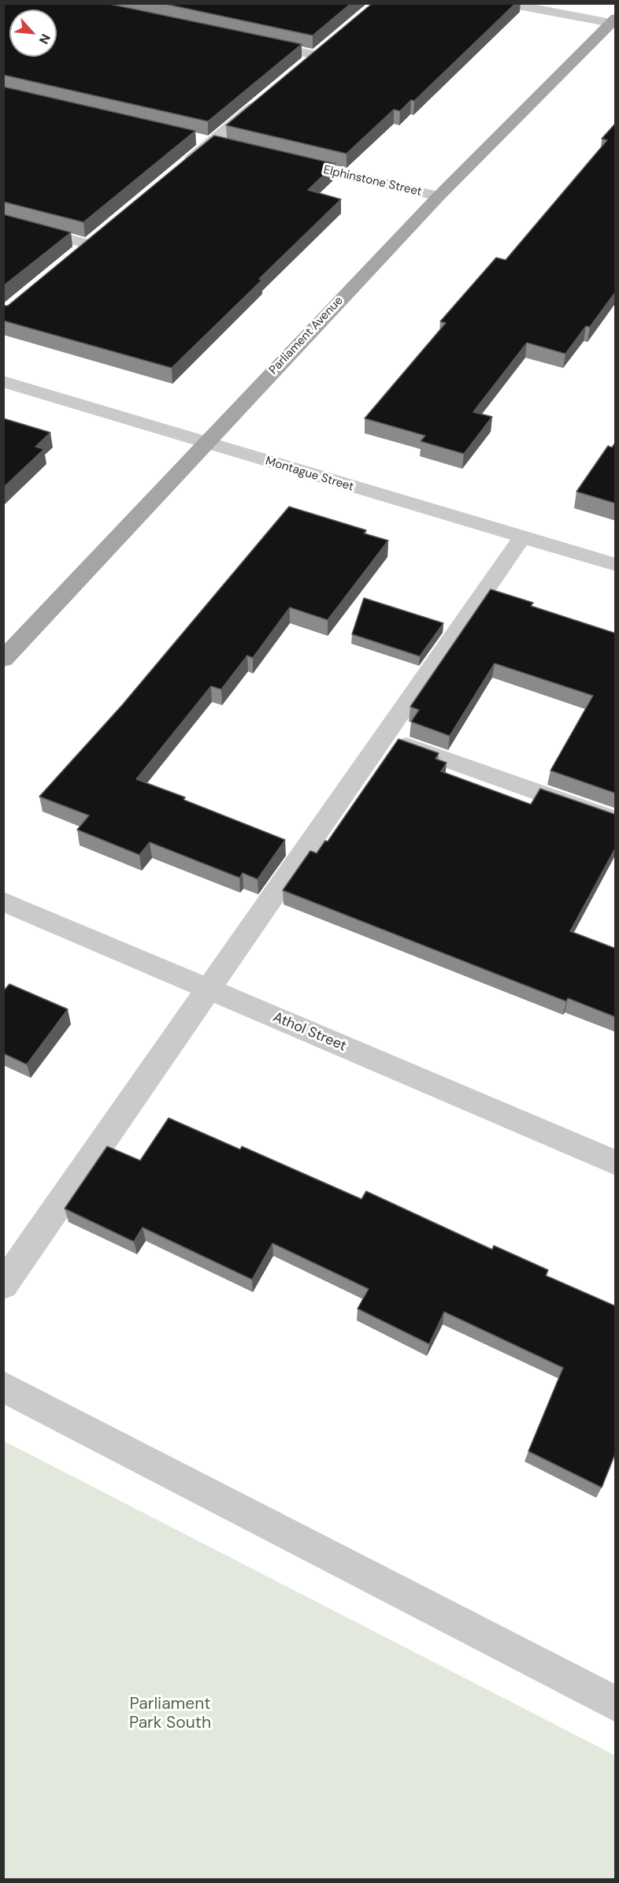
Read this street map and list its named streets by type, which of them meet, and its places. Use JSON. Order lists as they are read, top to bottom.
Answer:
{
  "streets": {
    "main road": ["Parliament Avenue"],
    "street": ["Elphinstone Street", "Montague Street", "Athol Street"]
  },
  "crossings": [
    ["Elphinstone Street", "Parliament Avenue"],
    ["Parliament Avenue", "Montague Street"]
  ],
  "parks": ["Parliament Park South"],
  "north": "bottom right"
}
